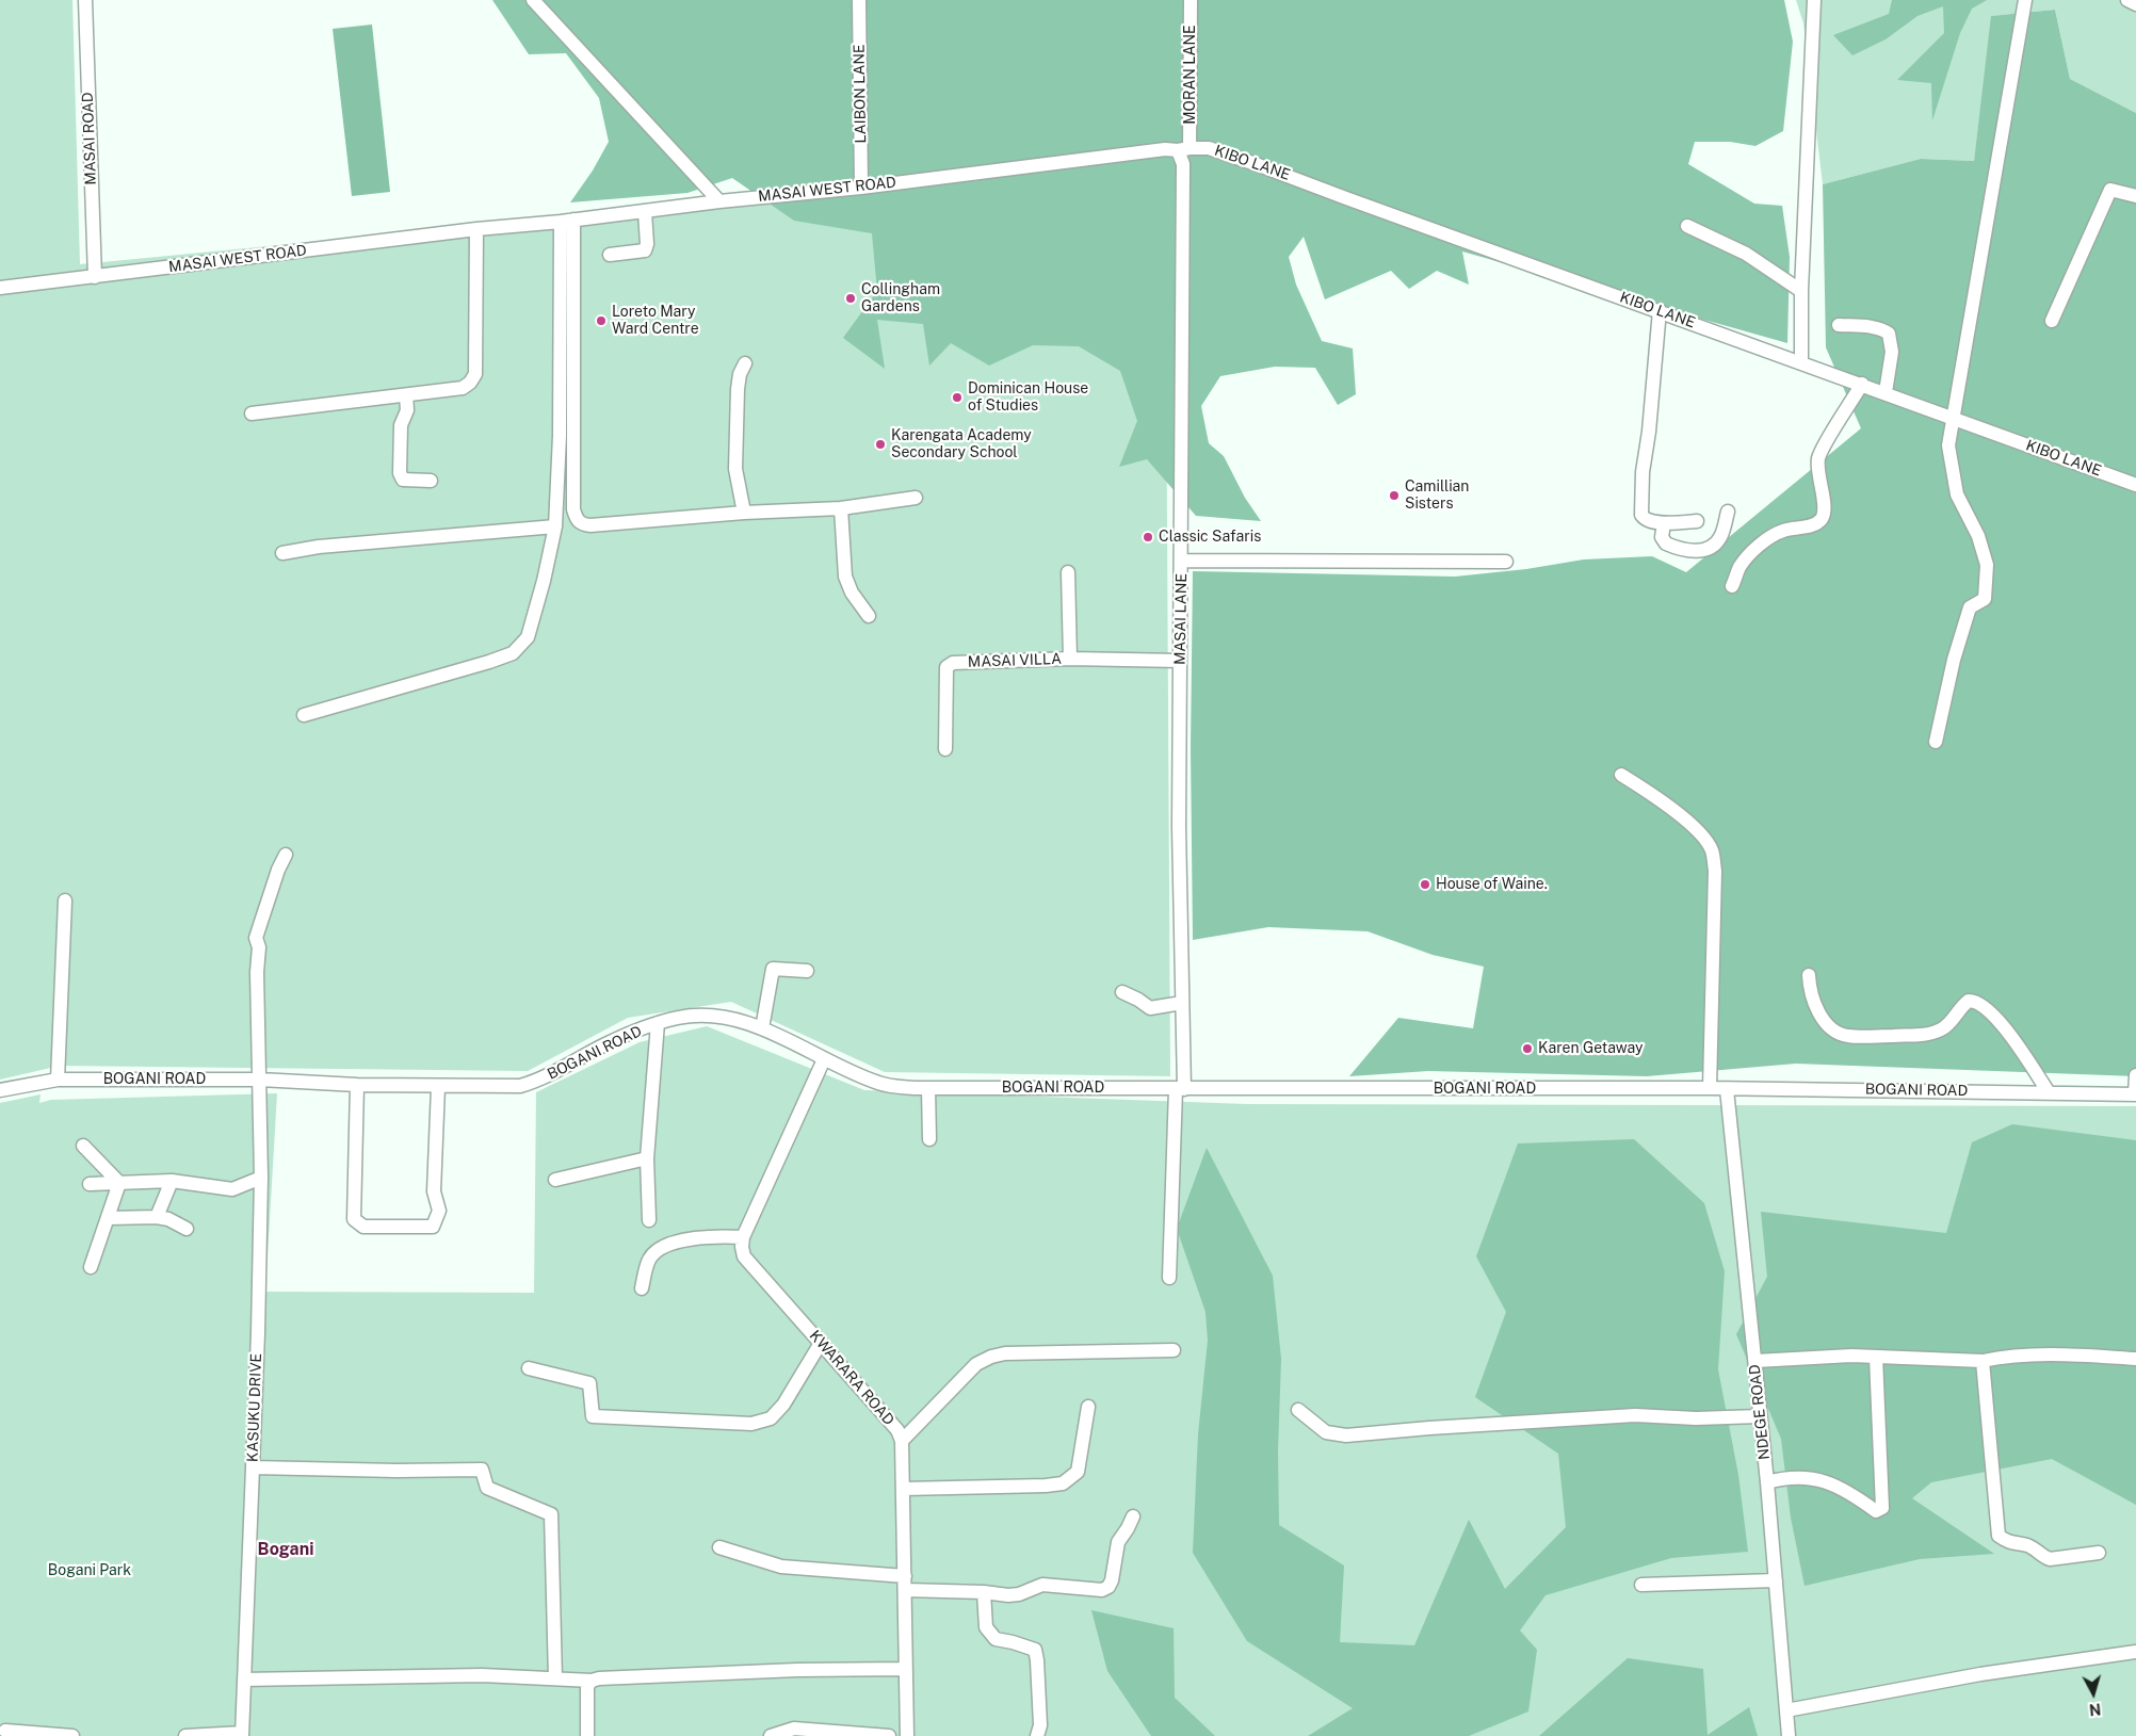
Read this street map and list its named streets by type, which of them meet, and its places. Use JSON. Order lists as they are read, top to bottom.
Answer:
{
  "streets": {
    "street": [
      "MORAN LANE",
      "LAIBON LANE",
      "MASAI ROAD",
      "KIBO LANE",
      "MASAI WEST ROAD",
      "MASAI LANE",
      "MASAI VILLA",
      "BOGANI ROAD",
      "KWARARA ROAD",
      "KASUKU DRIVE",
      "NDEGE ROAD"
    ]
  },
  "crossings": [
    ["MORAN LANE", "KIBO LANE"],
    ["MORAN LANE", "MASAI WEST ROAD"],
    ["MORAN LANE", "MASAI LANE"],
    ["LAIBON LANE", "MASAI WEST ROAD"],
    ["MASAI ROAD", "MASAI WEST ROAD"],
    ["KIBO LANE", "MASAI WEST ROAD"],
    ["KIBO LANE", "MASAI LANE"],
    ["MASAI WEST ROAD", "MASAI LANE"],
    ["MASAI LANE", "MASAI VILLA"],
    ["MASAI LANE", "BOGANI ROAD"],
    ["BOGANI ROAD", "KASUKU DRIVE"],
    ["BOGANI ROAD", "NDEGE ROAD"]
  ],
  "districts": ["Bogani"],
  "parks": ["Bogani Park"],
  "places": [
    "Collingham Gardens",
    "Loreto Mary Ward Centre",
    "Dominican House of Studies",
    "Karengata Academy Secondary School",
    "Camillian Sisters",
    "Classic Safaris",
    "House of Waine.",
    "Karen Getaway"
  ],
  "north": "bottom"
}
